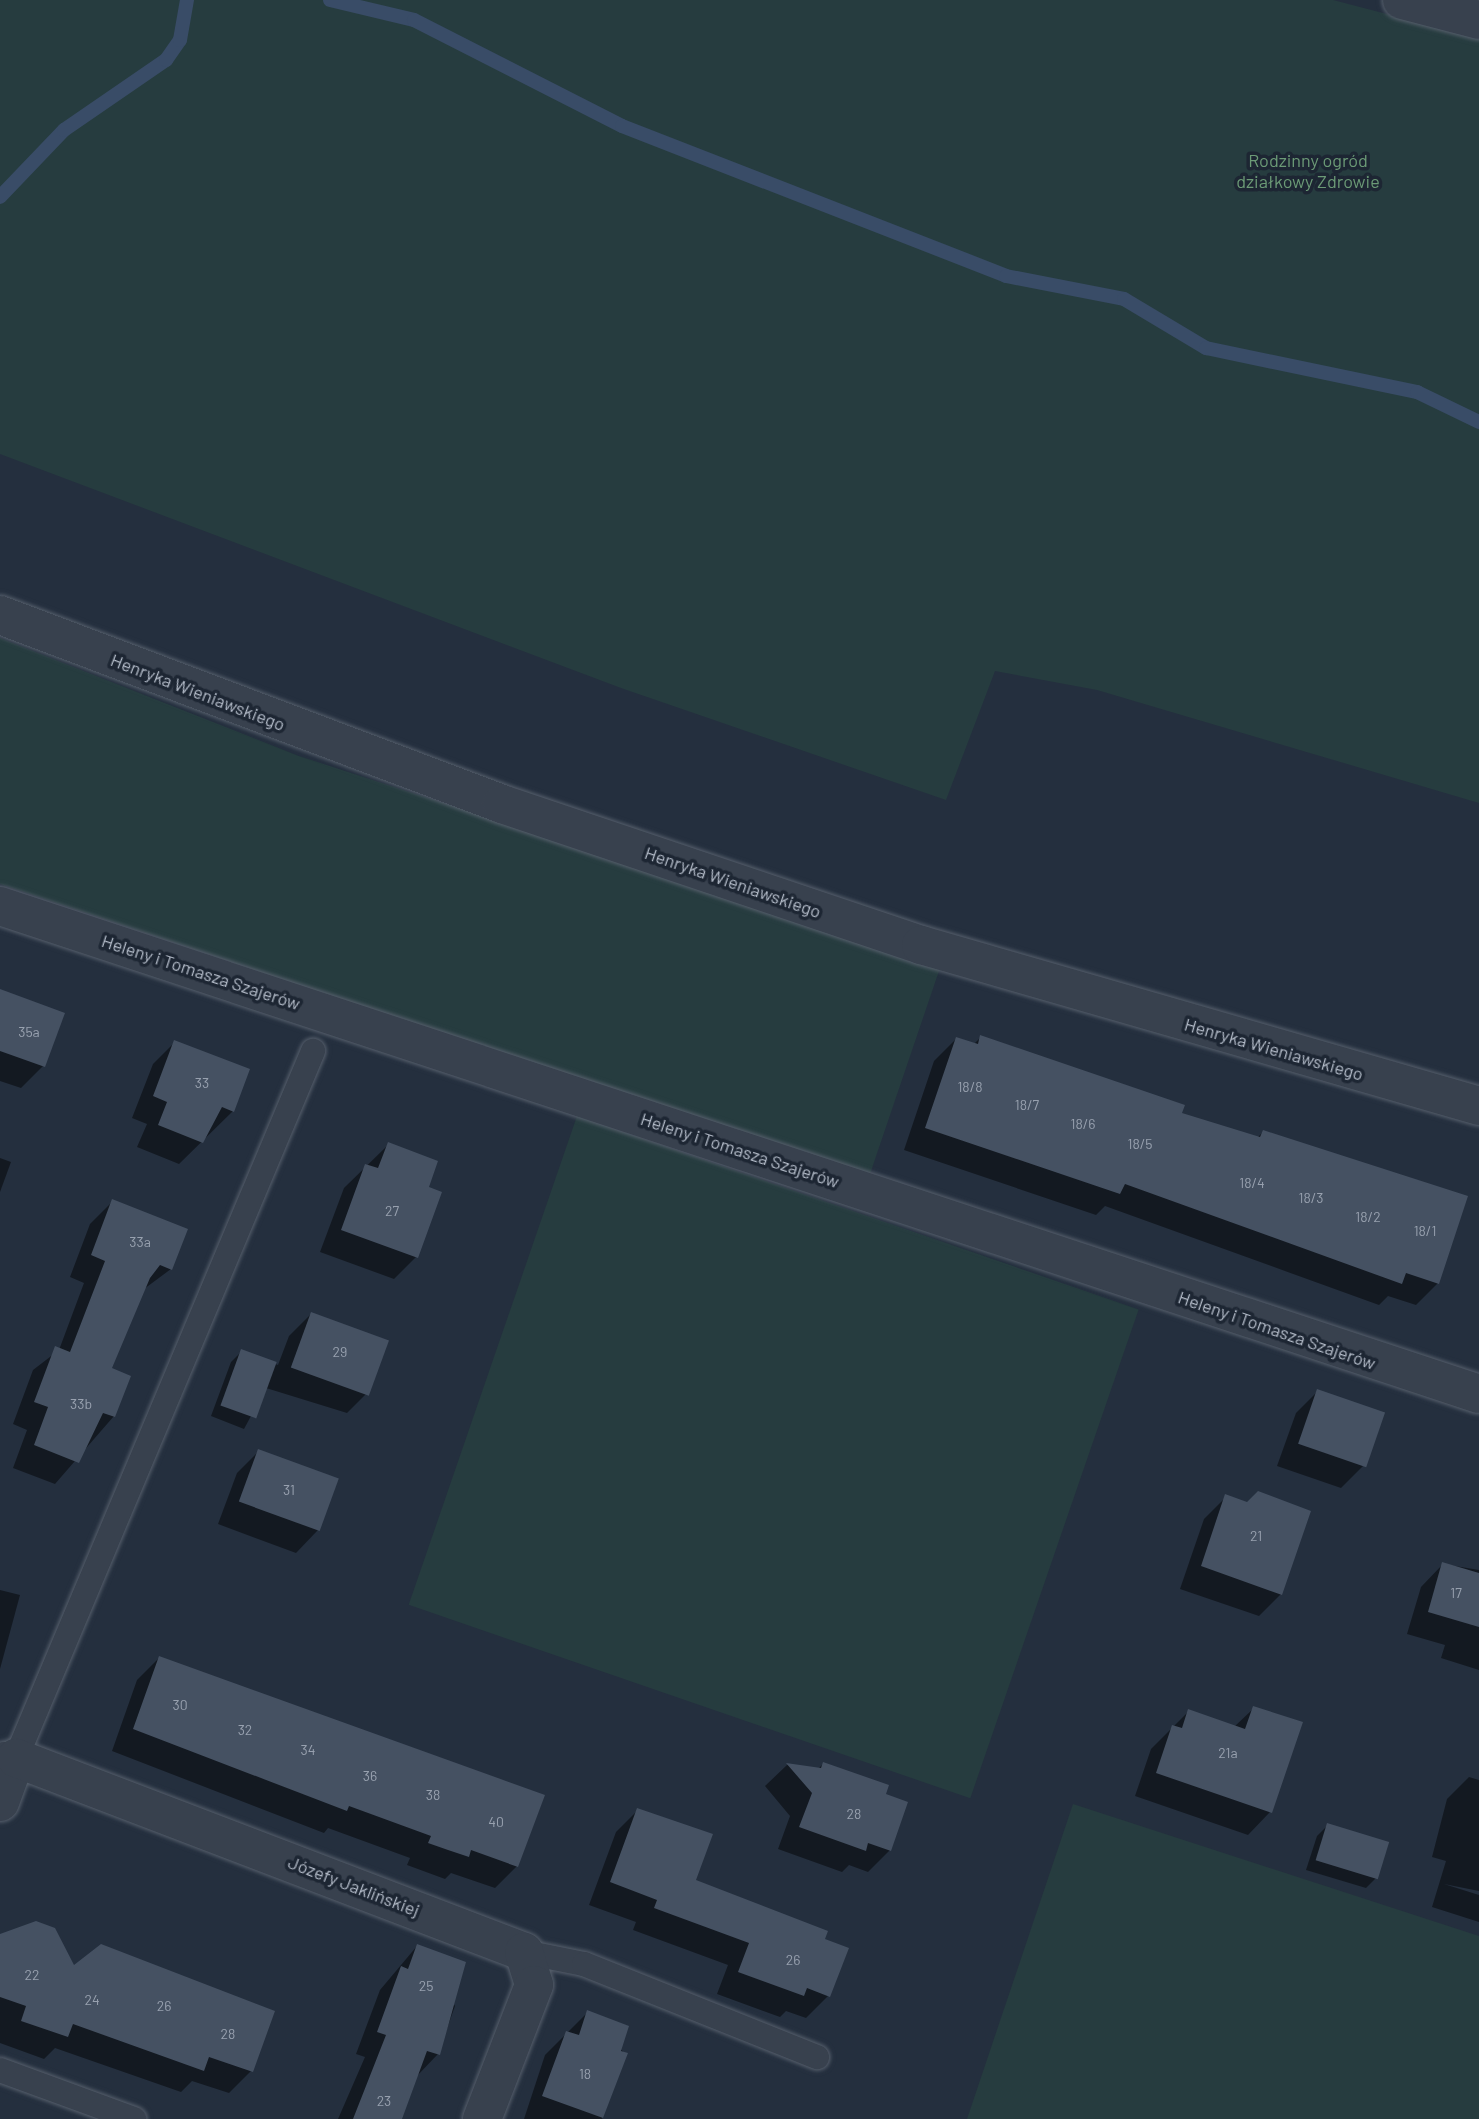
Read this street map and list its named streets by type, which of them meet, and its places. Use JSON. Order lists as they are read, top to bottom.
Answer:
{
  "streets": {
    "street": ["Henryka Wieniawskiego", "Heleny i Tomasza Szajerów", "Józefy Jaklińskiej"]
  },
  "parks": ["Rodzinny ogród działkowy Zdrowie"],
  "house_numbers": [
    "35a",
    "33",
    "18/8",
    "18/7",
    "18/6",
    "18/5",
    "18/4",
    "18/3",
    "27",
    "18/2",
    "18/1",
    "33a",
    "29",
    "33b",
    "31",
    "21",
    "17",
    "30",
    "32",
    "34",
    "21a",
    "36",
    "38",
    "28",
    "40",
    "26",
    "22",
    "25",
    "24",
    "26",
    "28",
    "18",
    "23"
  ]
}
